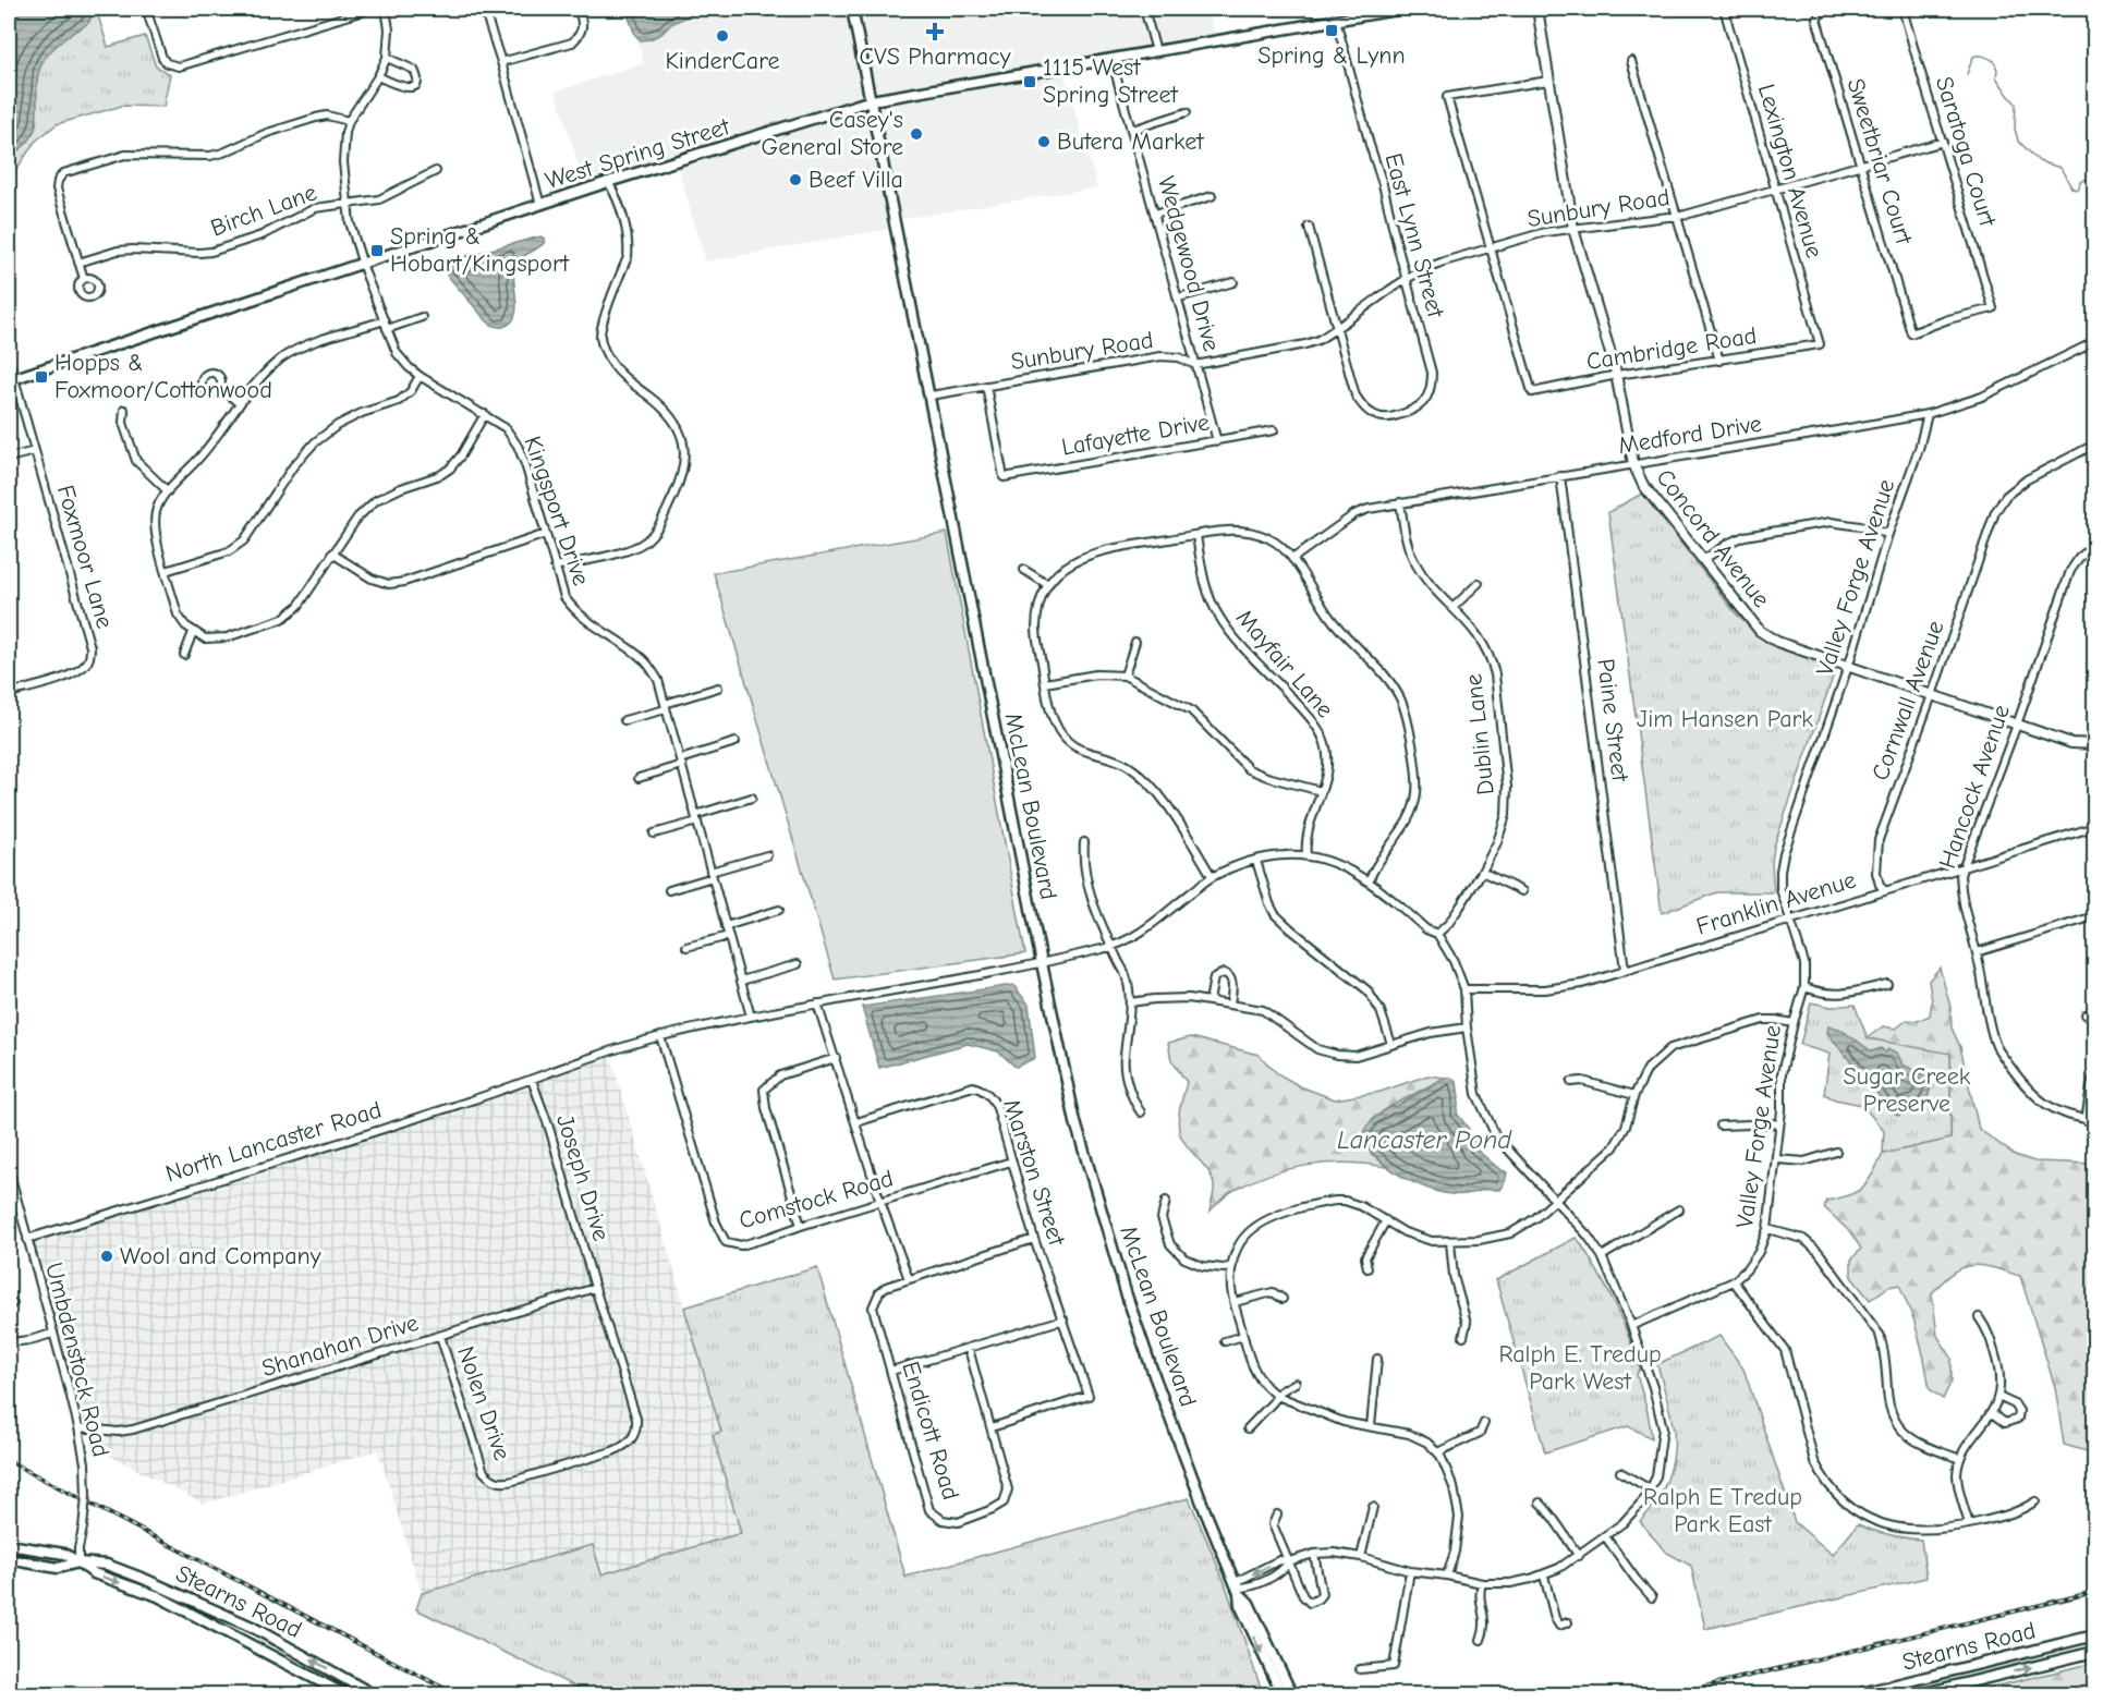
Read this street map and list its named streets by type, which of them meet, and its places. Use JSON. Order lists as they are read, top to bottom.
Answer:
{
  "streets": {
    "main road": ["West Spring Street", "McLean Boulevard", "Stearns Road"],
    "street": [
      "Saratoga Court",
      "Sweetbriar Court",
      "Lexington Avenue",
      "Sunbury Road",
      "Birch Lane",
      "East Lynn Street",
      "Wedgewood Drive",
      "Cambridge Road",
      "Lafayette Drive",
      "Medford Drive",
      "Kingsport Drive",
      "Concord Avenue",
      "Foxmoor Lane",
      "Valley Forge Avenue",
      "Mayfair Lane",
      "Cornwall Avenue",
      "Paine Street",
      "Dublin Lane",
      "Hancock Avenue",
      "Franklin Avenue",
      "North Lancaster Road",
      "Marston Street",
      "Joseph Drive",
      "Comstock Road",
      "Shanahan Drive",
      "Umbdenstock Road",
      "Nolen Drive",
      "Endicott Road"
    ]
  },
  "crossings": [
    ["Saratoga Court", "Sweetbriar Court"],
    ["Saratoga Court", "Sunbury Road"],
    ["West Spring Street", "East Lynn Street"],
    ["West Spring Street", "Wedgewood Drive"],
    ["West Spring Street", "Kingsport Drive"],
    ["West Spring Street", "Foxmoor Lane"],
    ["West Spring Street", "McLean Boulevard"],
    ["Sweetbriar Court", "Sunbury Road"],
    ["Lexington Avenue", "Sunbury Road"],
    ["Lexington Avenue", "Cambridge Road"],
    ["Sunbury Road", "East Lynn Street"],
    ["Sunbury Road", "Wedgewood Drive"],
    ["Sunbury Road", "Cambridge Road"],
    ["Sunbury Road", "Lafayette Drive"],
    ["Sunbury Road", "Concord Avenue"],
    ["Sunbury Road", "McLean Boulevard"],
    ["Birch Lane", "Kingsport Drive"],
    ["Wedgewood Drive", "Lafayette Drive"],
    ["Cambridge Road", "Concord Avenue"],
    ["Medford Drive", "Concord Avenue"],
    ["Medford Drive", "Valley Forge Avenue"],
    ["Medford Drive", "Paine Street"],
    ["Medford Drive", "Dublin Lane"],
    ["Kingsport Drive", "North Lancaster Road"],
    ["Concord Avenue", "Valley Forge Avenue"],
    ["Concord Avenue", "Cornwall Avenue"],
    ["Concord Avenue", "Hancock Avenue"],
    ["Valley Forge Avenue", "Franklin Avenue"],
    ["Mayfair Lane", "North Lancaster Road"],
    ["Cornwall Avenue", "Franklin Avenue"],
    ["Paine Street", "Franklin Avenue"],
    ["Hancock Avenue", "Franklin Avenue"],
    ["McLean Boulevard", "North Lancaster Road"],
    ["North Lancaster Road", "Joseph Drive"],
    ["North Lancaster Road", "Comstock Road"],
    ["North Lancaster Road", "Umbdenstock Road"],
    ["Marston Street", "Comstock Road"],
    ["Marston Street", "Endicott Road"],
    ["Joseph Drive", "Shanahan Drive"],
    ["Joseph Drive", "Nolen Drive"],
    ["Shanahan Drive", "Umbdenstock Road"],
    ["Shanahan Drive", "Nolen Drive"],
    ["Umbdenstock Road", "Stearns Road"]
  ],
  "water": ["Lancaster Pond"],
  "parks": [
    "Jim Hansen Park",
    "Sugar Creek Preserve",
    "Ralph E. Tredup Park West",
    "Ralph E Tredup Park East"
  ],
  "places": {
    "transit": [
      "Spring & Lynn",
      "1115 West Spring Street",
      "Spring & Hobart/Kingsport",
      "Hopps & Foxmoor/Cottonwood"
    ],
    "health": ["CVS Pharmacy"],
    "other": [
      "KinderCare",
      "Casey's General Store",
      "Butera Market",
      "Beef Villa",
      "Wool and Company"
    ]
  }
}
